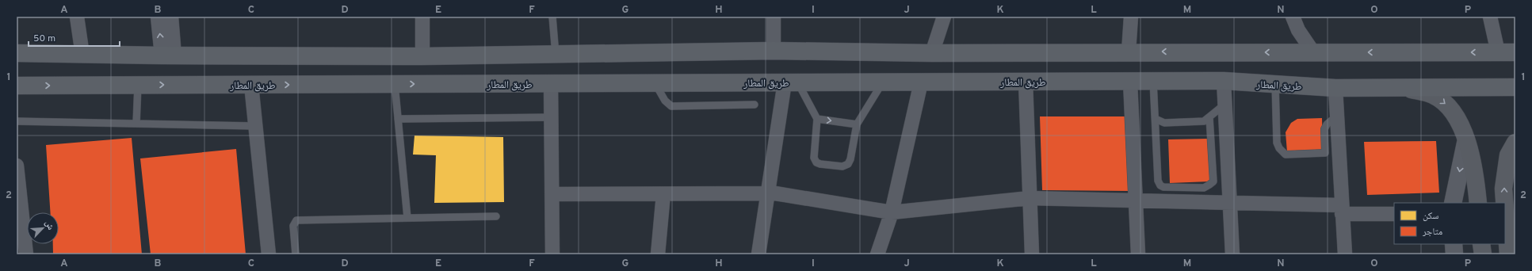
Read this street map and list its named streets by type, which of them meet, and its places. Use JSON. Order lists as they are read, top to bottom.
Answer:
{
  "streets": {
    "main road": ["طريق المطار"]
  },
  "legend": ["سكن", "متاجر"],
  "scale_bar": "50 m",
  "north": "top right",
  "grid": {
    "columns": [
      "A",
      "B",
      "C",
      "D",
      "E",
      "F",
      "G",
      "H",
      "I",
      "J",
      "K",
      "L",
      "M",
      "N",
      "O",
      "P"
    ],
    "rows": ["1", "2"]
  }
}
